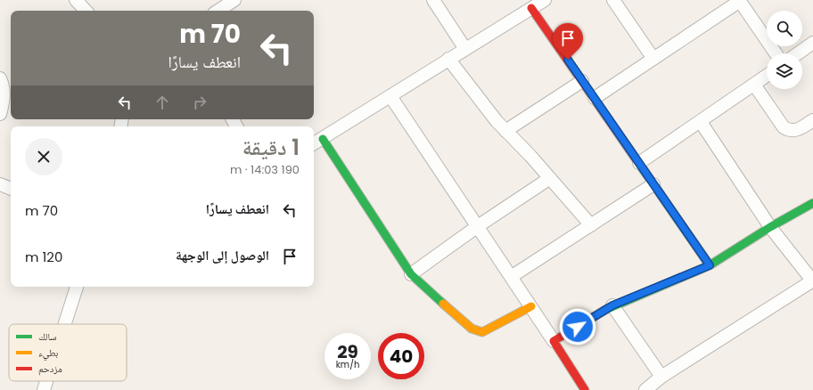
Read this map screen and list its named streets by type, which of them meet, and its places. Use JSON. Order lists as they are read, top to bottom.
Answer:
{
  "legend": ["سالك", "بطيء", "مزدحم"],
  "page": {
    "turn": ["70 m", "انعطف يسارًا"],
    "heading": ["1 دقيقة", "190 m · 14:03"],
    "list": [
      {
        "name": "انعطف يسارًا",
        "value": "70 m"
      },
      {
        "name": "الوصول إلى الوجهة",
        "value": "120 m"
      }
    ],
    "speed": "29 km/h",
    "limit": "40"
  }
}
